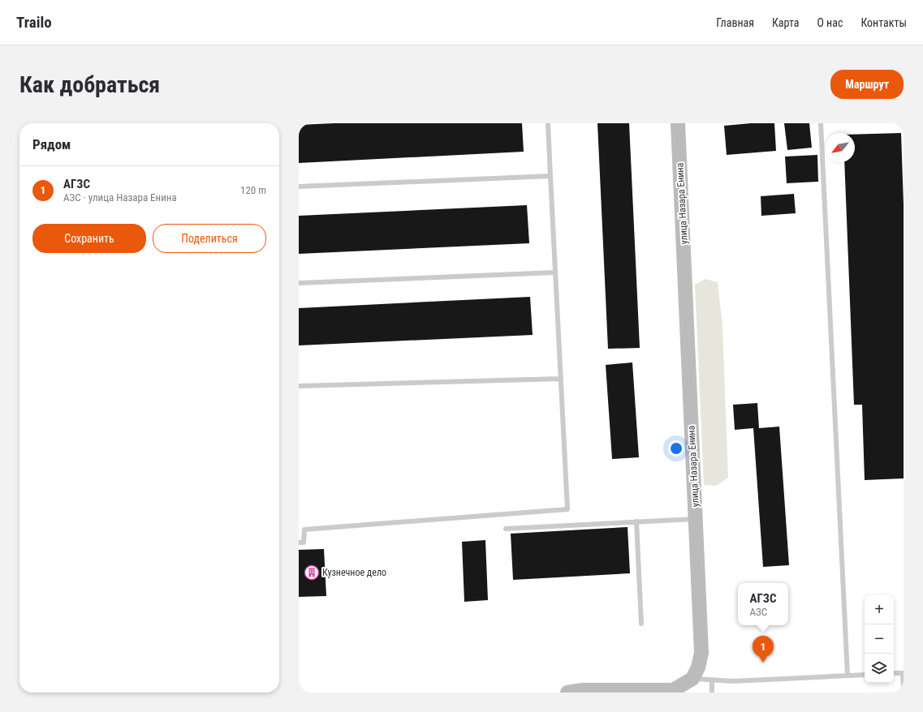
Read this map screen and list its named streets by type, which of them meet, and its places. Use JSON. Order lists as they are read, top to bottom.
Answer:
{
  "streets": {
    "main road": ["улица Назара Енина"]
  },
  "places": {
    "building": ["Кузнечное дело"]
  },
  "north": "bottom left",
  "page": {
    "header": "Trailo",
    "nav": [
      "Главная",
      "Карта",
      "О нас",
      "Контакты"
    ],
    "buttons": [
      "Маршрут",
      ["Сохранить", "Поделиться"]
    ],
    "title": "Как добраться",
    "heading": "Рядом",
    "list": [
      {
        "mark": "1",
        "name": "АГЗС",
        "note": "АЗС · улица Назара Енина",
        "value": "120 m"
      }
    ],
    "popup": ["АГЗС", "АЗС"],
    "map_buttons": ["+", "−"],
    "pins": "1"
  }
}
